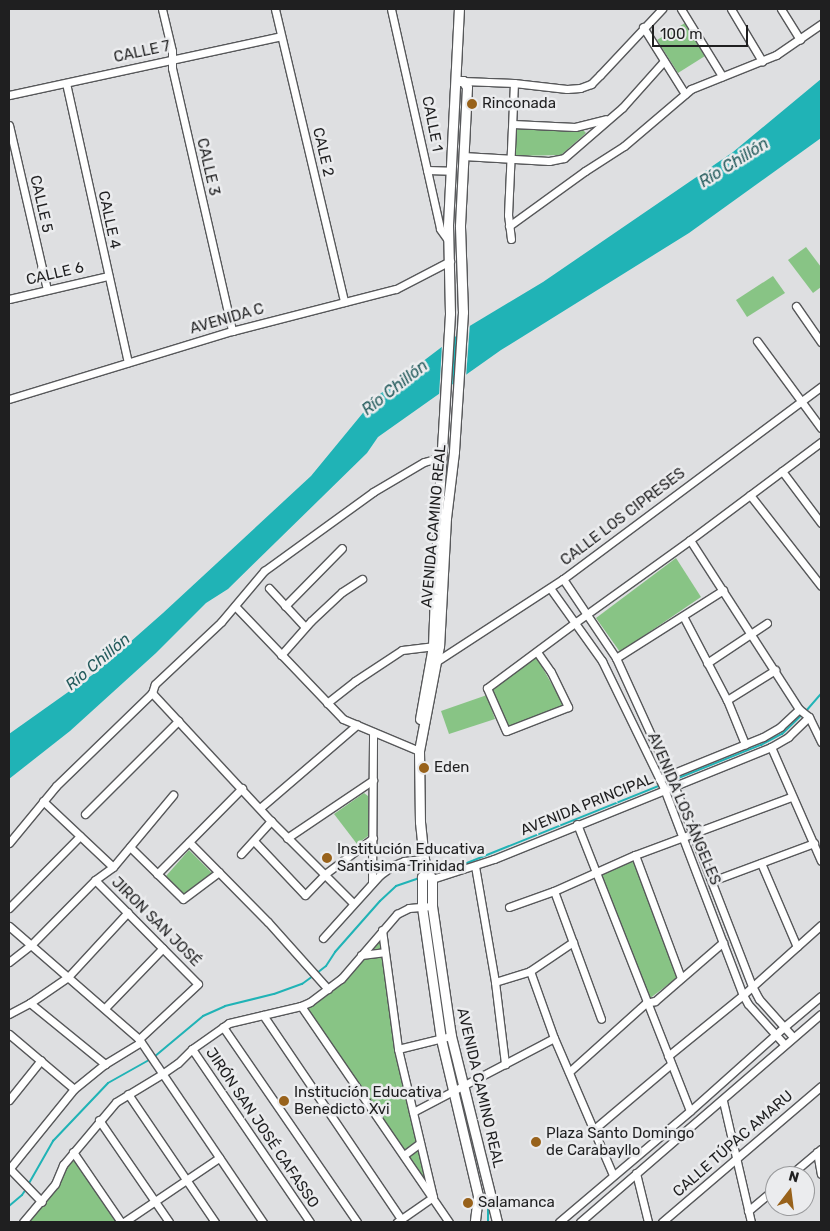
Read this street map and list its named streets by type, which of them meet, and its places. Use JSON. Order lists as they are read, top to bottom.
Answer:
{
  "streets": {
    "main road": ["AVENIDA CAMINO REAL"],
    "street": [
      "CALLE 7",
      "CALLE 1",
      "CALE 2",
      "CALLE 3",
      "CALLE 5",
      "CALLE 4",
      "CALLE 6",
      "AVENIDA C",
      "CALLE LOS CIPRESES",
      "AVENIDA PRINCIPAL",
      "AVENIDA LOS ÁNGELES",
      "JIRON SAN JOSÉ",
      "JIRÓN SAN JOSÉ CAFASSO",
      "CALLE TÚPAC AMARU"
    ]
  },
  "crossings": [
    ["CALLE 7", "CALE 2"],
    ["CALLE 7", "CALLE 3"],
    ["CALLE 7", "CALLE 4"],
    ["CALLE 1", "AVENIDA CAMINO REAL"],
    ["CALE 2", "AVENIDA C"],
    ["CALLE 3", "AVENIDA C"],
    ["CALLE 5", "CALLE 6"],
    ["CALLE 4", "CALLE 6"],
    ["CALLE 4", "AVENIDA C"],
    ["AVENIDA C", "AVENIDA CAMINO REAL"],
    ["CALLE LOS CIPRESES", "AVENIDA CAMINO REAL"],
    ["CALLE LOS CIPRESES", "AVENIDA LOS ÁNGELES"],
    ["AVENIDA CAMINO REAL", "AVENIDA PRINCIPAL"],
    ["AVENIDA PRINCIPAL", "AVENIDA LOS ÁNGELES"]
  ],
  "water": ["Río Chillón"],
  "places": [
    "Rinconada",
    "Eden",
    "Institución Educativa Santisima Trinidad",
    "Institución Educativa Benedicto Xvi",
    "Plaza Santo Domingo de Carabayllo",
    "Salamanca"
  ],
  "scale_bar": "100 m",
  "north": "top"
}
